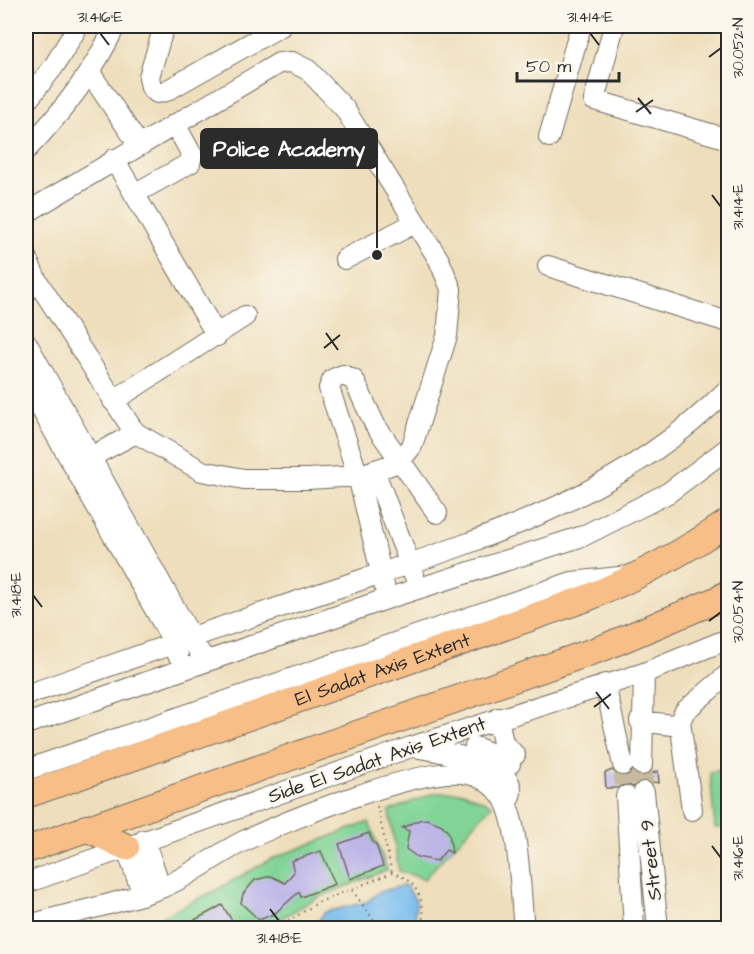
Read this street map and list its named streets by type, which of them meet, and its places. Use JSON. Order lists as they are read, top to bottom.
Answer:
{
  "streets": {
    "main road": ["El Sadat Axis Extent"],
    "street": ["Side El Sadat Axis Extent", "Street 9"]
  },
  "places": ["Police Academy"],
  "scale_bar": "50 m",
  "coordinates": [
    "31.416°E",
    "31.414°E",
    "30.052°N",
    "31.418°E",
    "30.054°N"
  ]
}
